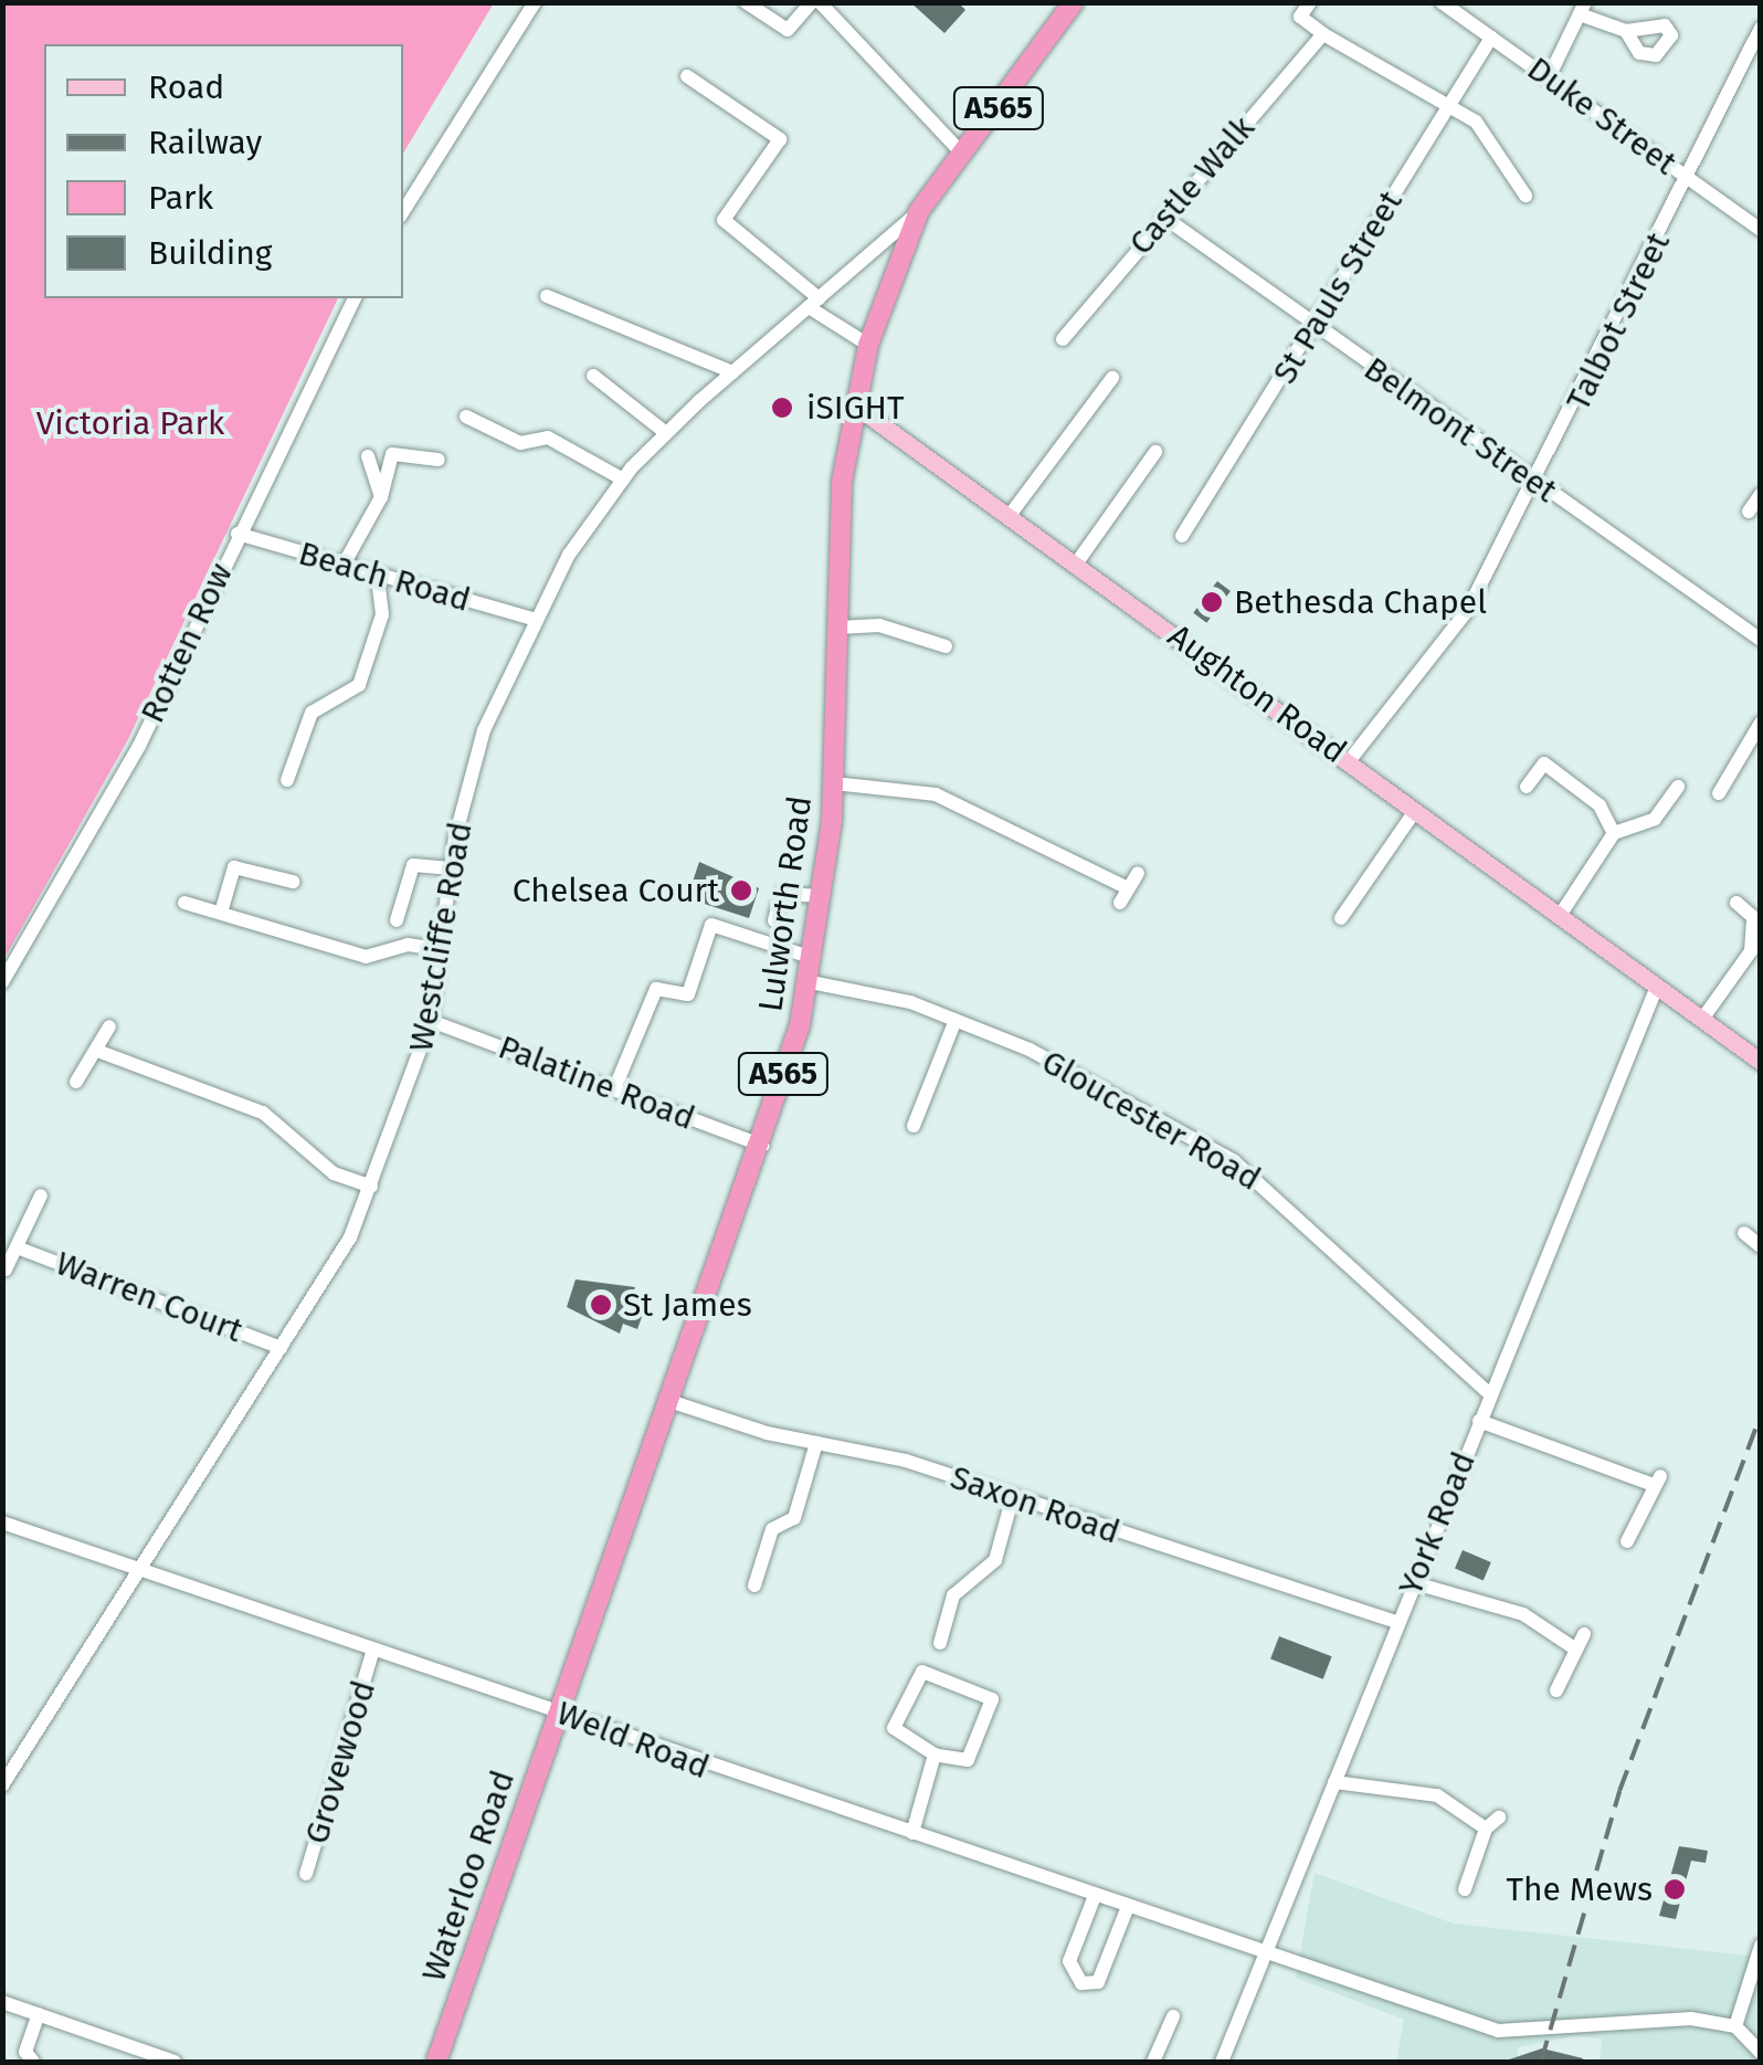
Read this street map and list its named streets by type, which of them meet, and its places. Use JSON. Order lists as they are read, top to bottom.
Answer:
{
  "streets": {
    "highway": ["A565", "Lulworth Road", "Waterloo Road"],
    "main road": ["Aughton Road"],
    "street": [
      "Duke Street",
      "Castle Walk",
      "St Pauls Street",
      "Talbot Street",
      "Belmont Street",
      "Beach Road",
      "Rotten Row",
      "Westcliffe Road",
      "Palatine Road",
      "Gloucester Road",
      "Warren Court",
      "Saxon Road",
      "York Road",
      "Weld Road",
      "Grovewood"
    ]
  },
  "crossings": [
    ["A565", "Lulworth Road"],
    ["A565", "Westcliffe Road"],
    ["Duke Street", "St Pauls Street"],
    ["Duke Street", "Talbot Street"],
    ["Castle Walk", "Belmont Street"],
    ["St Pauls Street", "Belmont Street"],
    ["Talbot Street", "Belmont Street"],
    ["Talbot Street", "Aughton Road"],
    ["Beach Road", "Rotten Row"],
    ["Beach Road", "Westcliffe Road"],
    ["Aughton Road", "Lulworth Road"],
    ["Aughton Road", "York Road"],
    ["Lulworth Road", "Westcliffe Road"],
    ["Lulworth Road", "Palatine Road"],
    ["Lulworth Road", "Gloucester Road"],
    ["Lulworth Road", "Saxon Road"],
    ["Lulworth Road", "Weld Road"],
    ["Lulworth Road", "Waterloo Road"],
    ["Westcliffe Road", "Palatine Road"],
    ["Westcliffe Road", "Warren Court"],
    ["Westcliffe Road", "Weld Road"],
    ["Gloucester Road", "York Road"],
    ["Saxon Road", "York Road"],
    ["York Road", "Weld Road"],
    ["Weld Road", "Grovewood"],
    ["Weld Road", "Waterloo Road"]
  ],
  "parks": ["Victoria Park"],
  "places": [
    "iSIGHT",
    "Bethesda Chapel",
    "Chelsea Court",
    "St James",
    "The Mews"
  ],
  "legend": [
    "Road",
    "Railway",
    "Park",
    "Building"
  ]
}
